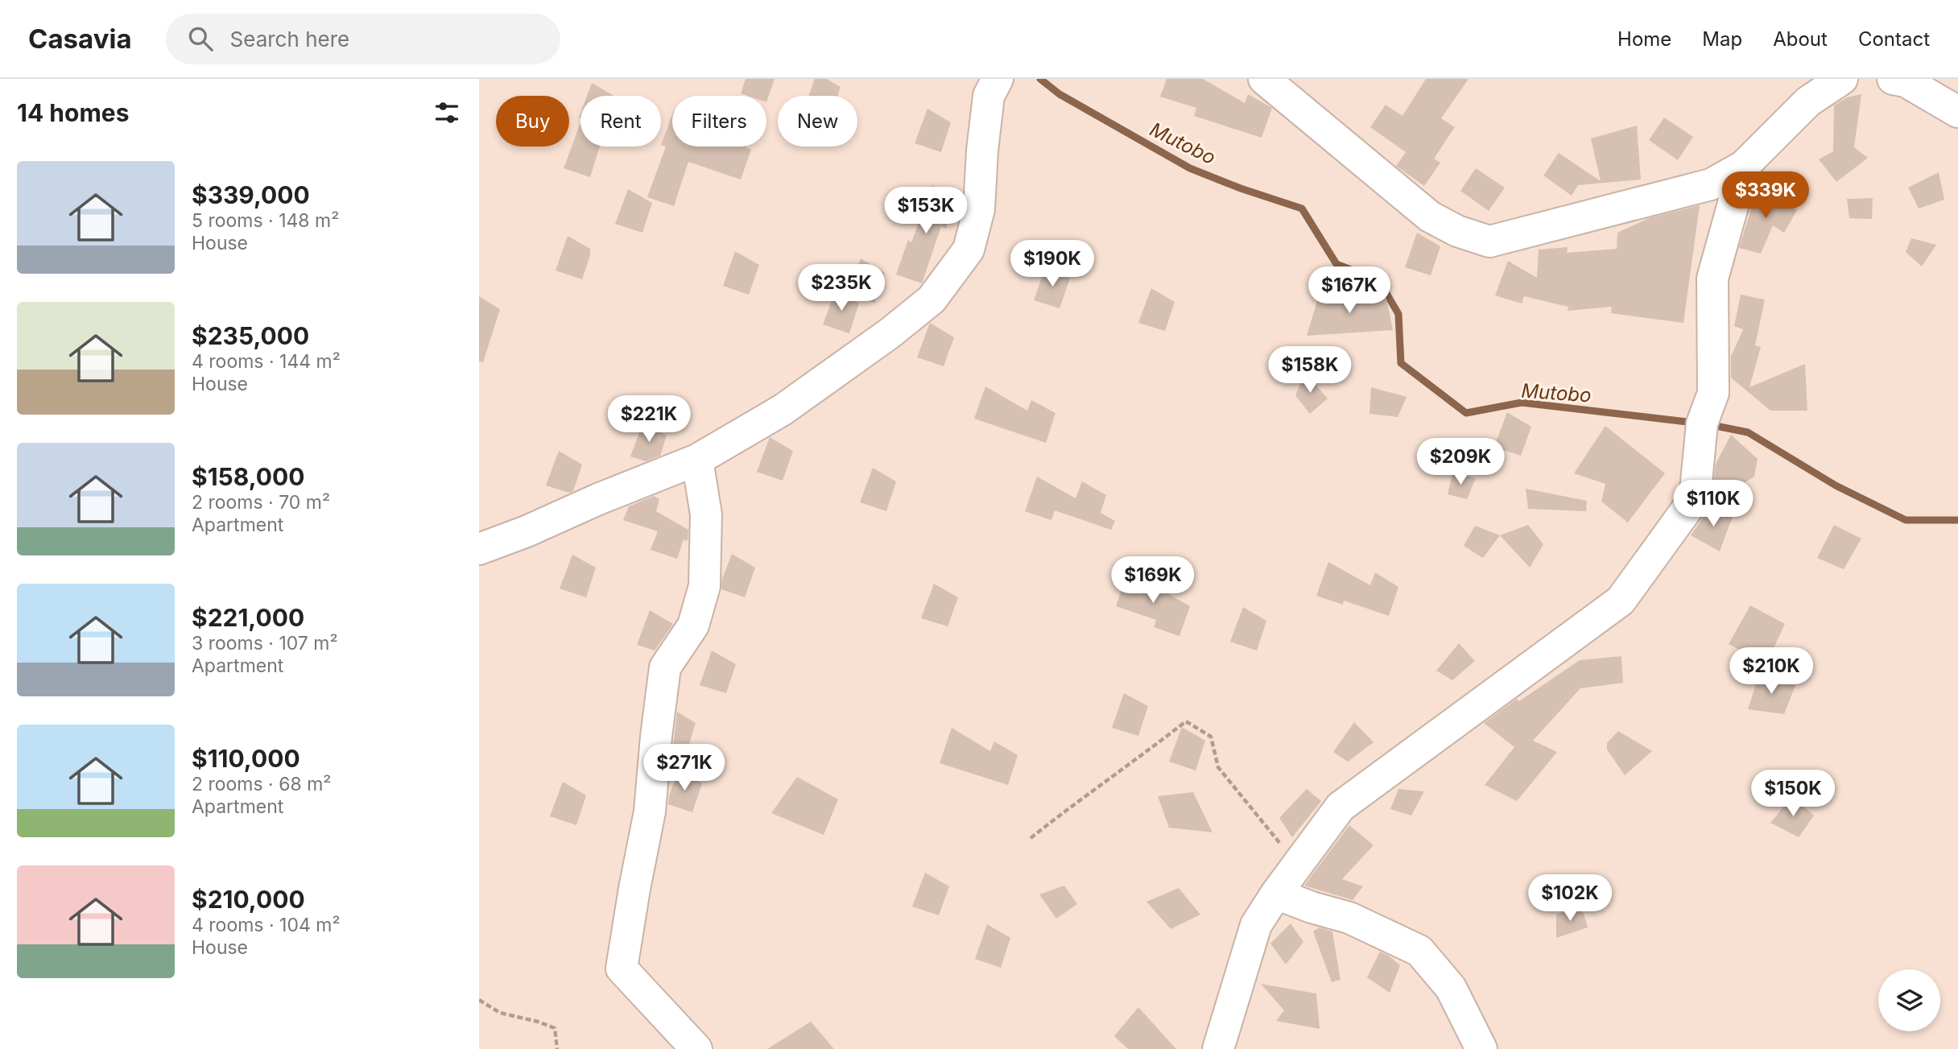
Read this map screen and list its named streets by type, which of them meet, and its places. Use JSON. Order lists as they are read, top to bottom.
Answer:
{
  "water": ["Mutobo"],
  "page": {
    "header": "Casavia",
    "search": "Search here",
    "nav": [
      "Home",
      "Map",
      "About",
      "Contact"
    ],
    "heading": "14 homes",
    "chip": [
      "Buy",
      "Rent",
      "Filters",
      "New"
    ],
    "list": [
      {
        "name": "$339,000",
        "note": "5 rooms · 148 m² · House"
      },
      {
        "name": "$235,000",
        "note": "4 rooms · 144 m² · House"
      },
      {
        "name": "$158,000",
        "note": "2 rooms · 70 m² · Apartment"
      },
      {
        "name": "$221,000",
        "note": "3 rooms · 107 m² · Apartment"
      },
      {
        "name": "$110,000",
        "note": "2 rooms · 68 m² · Apartment"
      },
      {
        "name": "$210,000",
        "note": "4 rooms · 104 m² · House"
      }
    ],
    "price": [
      "$339K",
      "$153K",
      "$190K",
      "$235K",
      "$167K",
      "$158K",
      "$221K",
      "$209K",
      "$110K",
      "$169K",
      "$210K",
      "$271K",
      "$150K",
      "$102K"
    ]
  }
}
